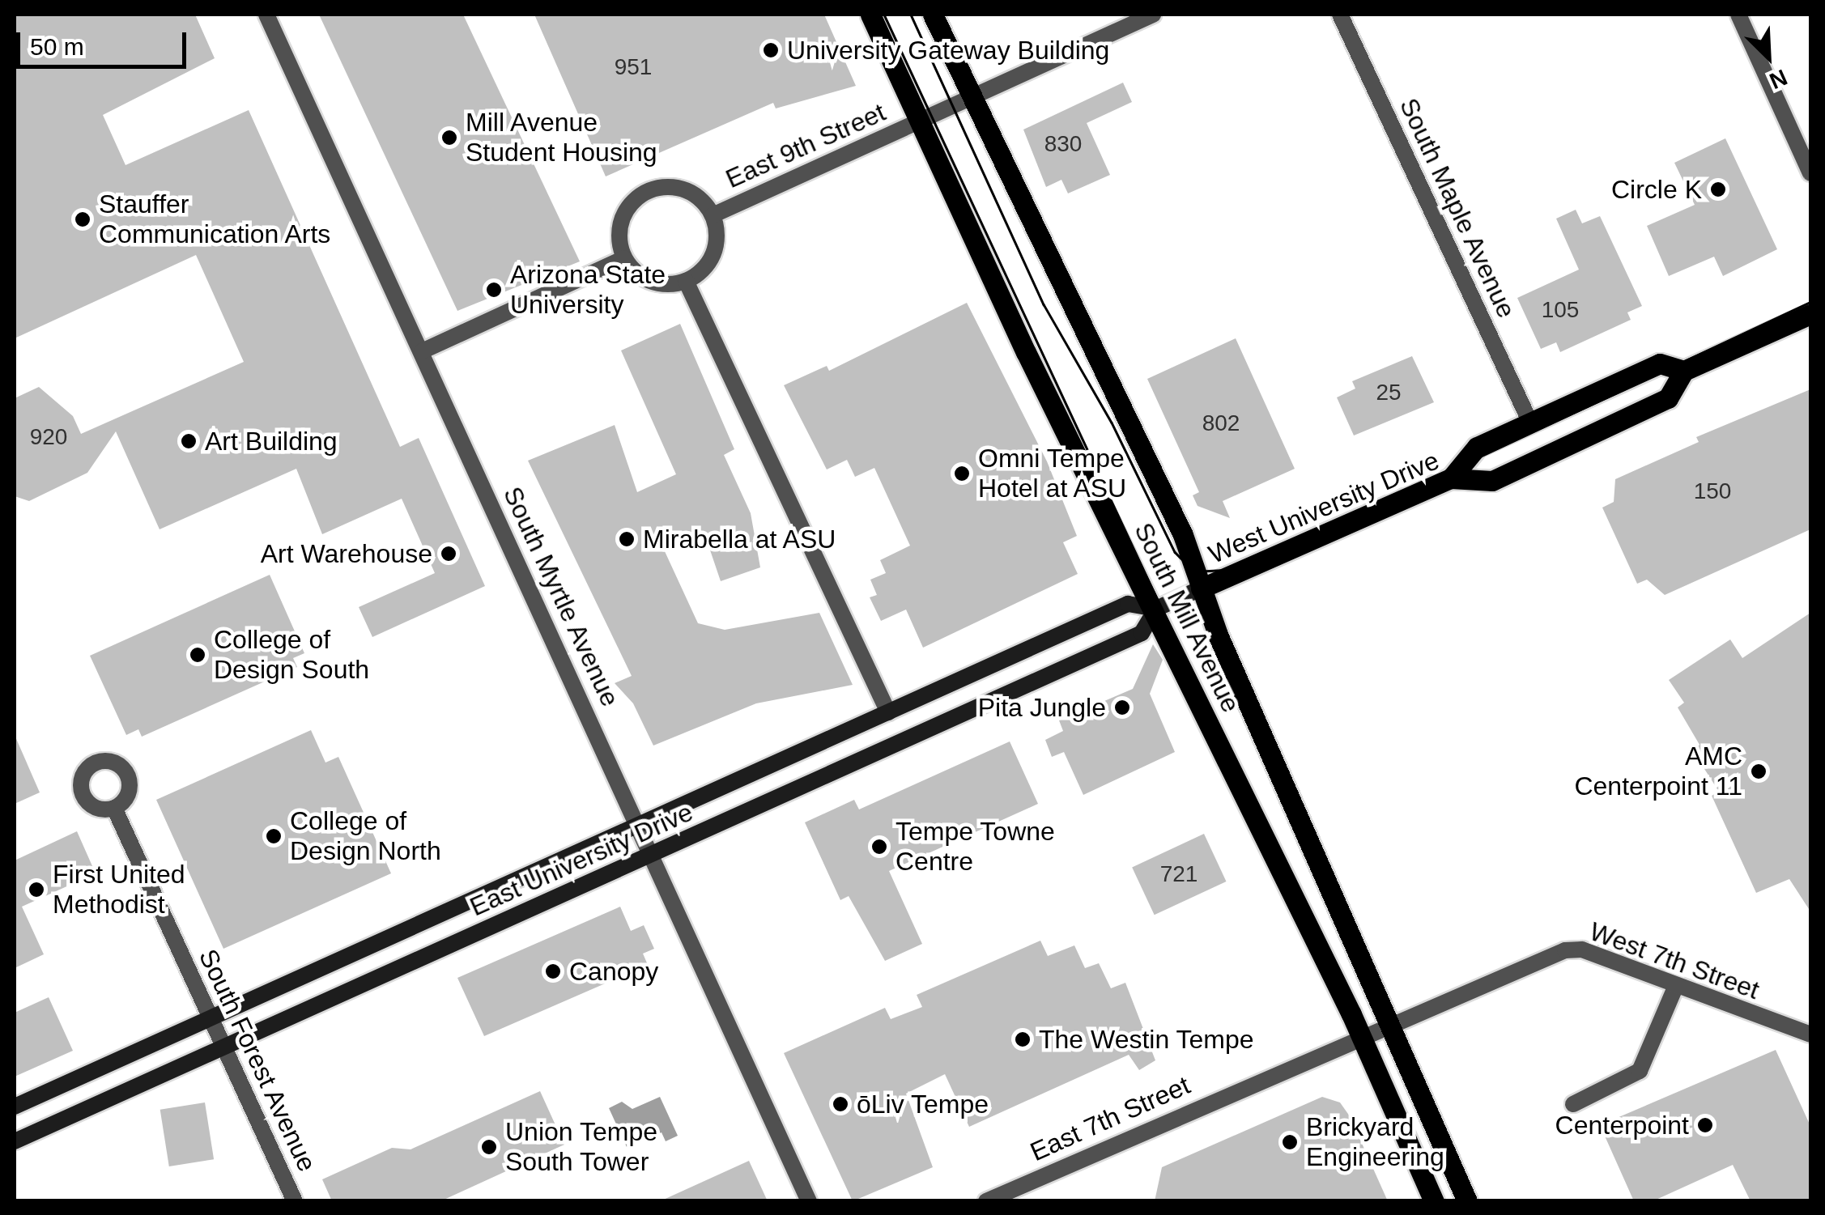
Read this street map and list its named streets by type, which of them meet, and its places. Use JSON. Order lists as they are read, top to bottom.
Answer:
{
  "streets": {
    "main road": ["West University Drive", "South Mill Avenue", "East University Drive"],
    "street": [
      "East 9th Street",
      "South Maple Avenue",
      "South Myrtle Avenue",
      "West 7th Street",
      "South Forest Avenue",
      "East 7th Street"
    ]
  },
  "crossings": [
    ["East 9th Street", "South Mill Avenue"],
    ["West University Drive", "South Mill Avenue"],
    ["West University Drive", "East University Drive"],
    ["South Myrtle Avenue", "East University Drive"],
    ["South Mill Avenue", "East University Drive"],
    ["South Mill Avenue", "West 7th Street"],
    ["South Mill Avenue", "East 7th Street"],
    ["East University Drive", "South Forest Avenue"],
    ["West 7th Street", "East 7th Street"]
  ],
  "places": [
    "University Gateway Building",
    "Mill Avenue Student Housing",
    "Circle K",
    "Stauffer Communication Arts",
    "Arizona State University",
    "Art Building",
    "Omni Tempe Hotel at ASU",
    "Mirabella at ASU",
    "Art Warehouse",
    "College of Design South",
    "Pita Jungle",
    "AMC Centerpoint 11",
    "College of Design North",
    "Tempe Towne Centre",
    "First United Methodist",
    "Canopy",
    "The Westin Tempe",
    "ōLiv Tempe",
    "Centerpoint",
    "Brickyard Engineering",
    "Union Tempe South Tower"
  ],
  "house_numbers": [
    "951",
    "830",
    "105",
    "25",
    "802",
    "920",
    "150",
    "721"
  ],
  "scale_bar": "50 m",
  "north": "bottom right"
}
